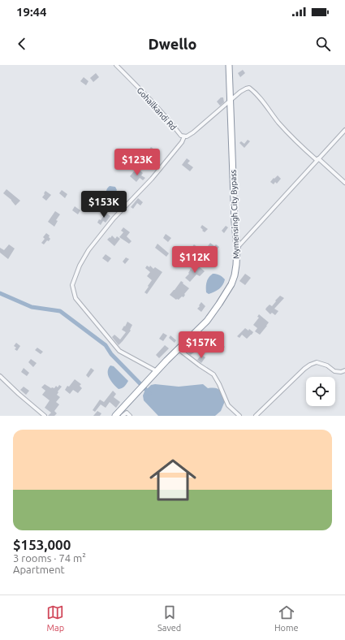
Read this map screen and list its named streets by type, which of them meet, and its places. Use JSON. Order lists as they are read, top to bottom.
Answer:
{
  "streets": {
    "highway": ["Mymensingh City Bypass"],
    "street": ["Gohailkandi Rd"]
  },
  "crossings": [
    ["Gohailkandi Rd", "Mymensingh City Bypass"]
  ],
  "page": {
    "status": "19:44",
    "header": "Dwello",
    "price": [
      "$123K",
      "$153K",
      "$112K",
      "$157K"
    ],
    "list": [
      {
        "name": "$153,000",
        "note": "3 rooms · 74 m² · Apartment"
      }
    ],
    "tabs": ["Map", "Saved", "Home"]
  }
}
